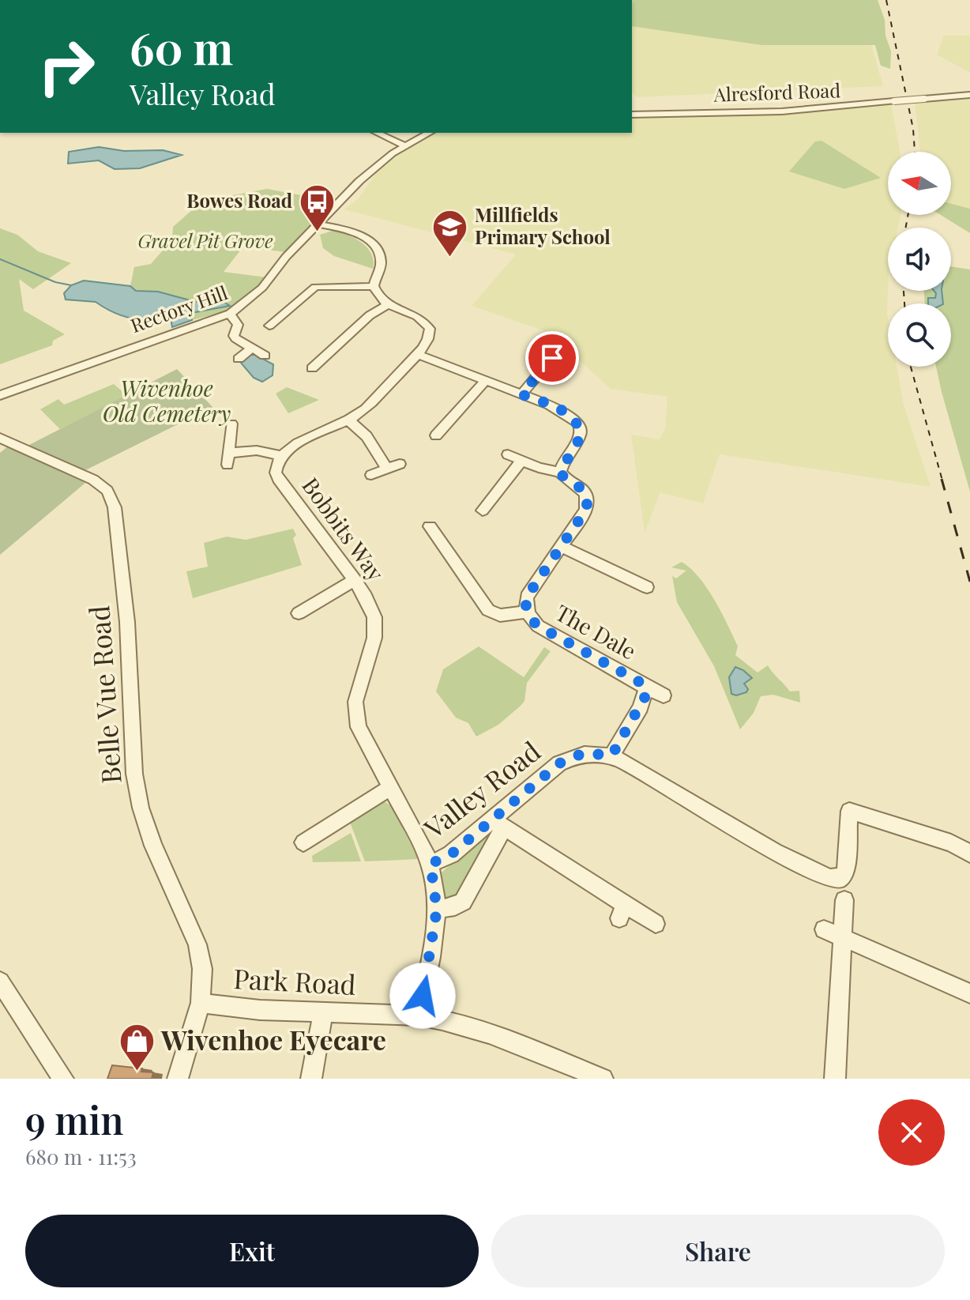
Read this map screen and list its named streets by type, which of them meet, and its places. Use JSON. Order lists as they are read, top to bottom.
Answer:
{
  "streets": {
    "street": [
      "Alresford Road",
      "Rectory Hill",
      "Bobbits Way",
      "The Dale",
      "Belle Vue Road",
      "Valley Road",
      "Park Road"
    ]
  },
  "crossings": [
    ["Bobbits Way", "Valley Road"],
    ["The Dale", "Valley Road"],
    ["Belle Vue Road", "Park Road"],
    ["Valley Road", "Park Road"]
  ],
  "parks": ["Gravel Pit Grove", "Wivenhoe Old Cemetery"],
  "places": {
    "bus stop": ["Bowes Road"],
    "school or university": ["Millfields Primary School"],
    "shop": ["Wivenhoe Eyecare"]
  },
  "north": "left",
  "page": {
    "turn": ["60 m", "Valley Road"],
    "heading": ["9 min", "680 m · 11:53"],
    "buttons": ["Exit", "Share"]
  }
}
